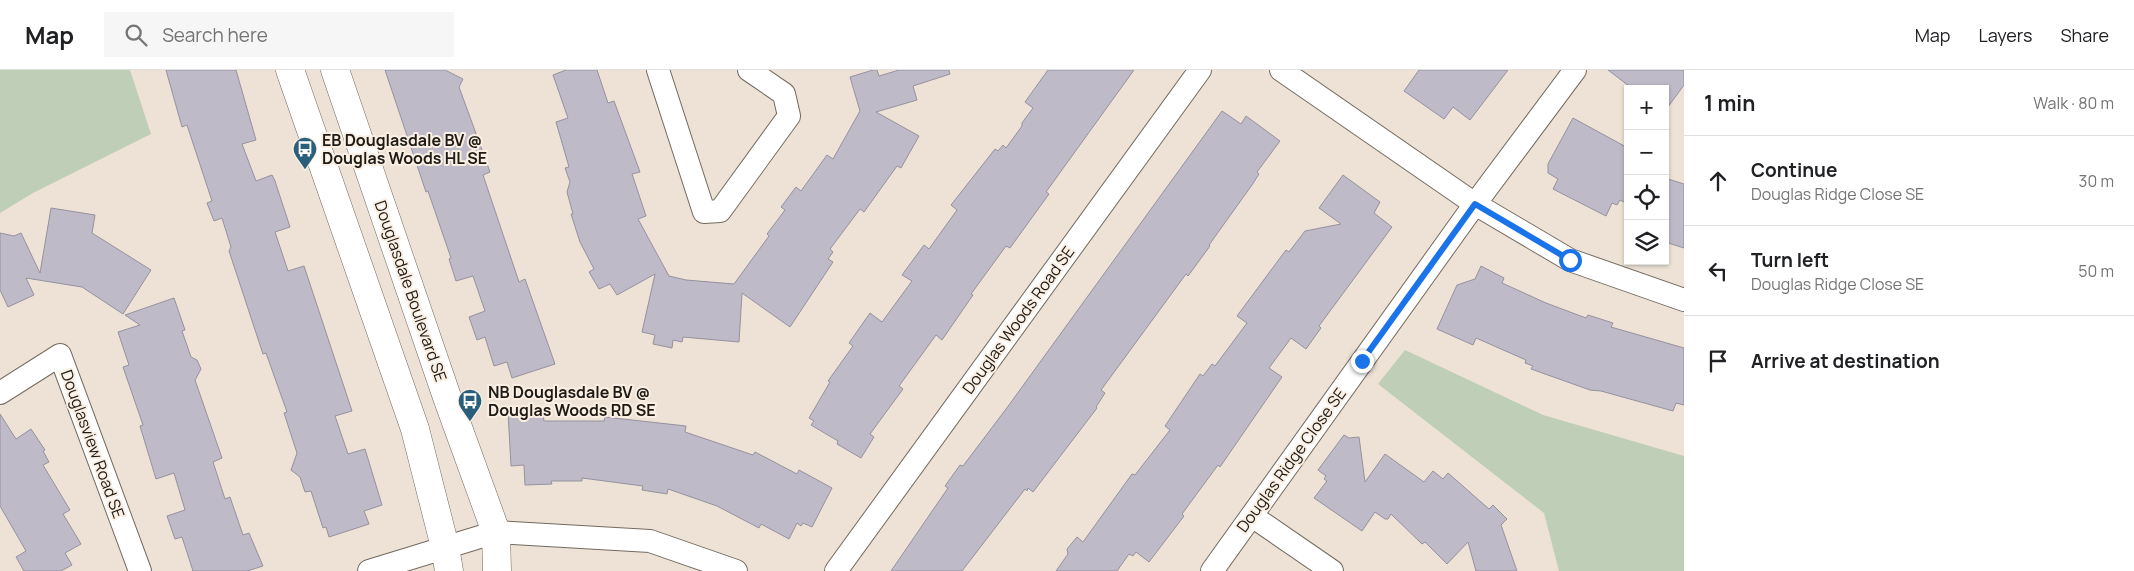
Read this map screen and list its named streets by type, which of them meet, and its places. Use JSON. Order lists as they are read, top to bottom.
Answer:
{
  "streets": {
    "street": [
      "Douglasdale Boulevard SE",
      "Douglas Woods Road SE",
      "Douglasview Road SE",
      "Douglas Ridge Close SE"
    ]
  },
  "places": {
    "bus stop": ["EB Douglasdale BV @ Douglas Woods HL SE", "NB Douglasdale BV @ Douglas Woods RD SE"]
  },
  "page": {
    "header": "Map",
    "search": "Search here",
    "nav": ["Map", "Layers", "Share"],
    "heading": ["1 min", "Walk · 80 m"],
    "map_buttons": ["+", "−"],
    "list": [
      ["Continue", "Douglas Ridge Close SE", "30 m"],
      ["Turn left", "Douglas Ridge Close SE", "50 m"],
      "Arrive at destination"
    ]
  }
}
